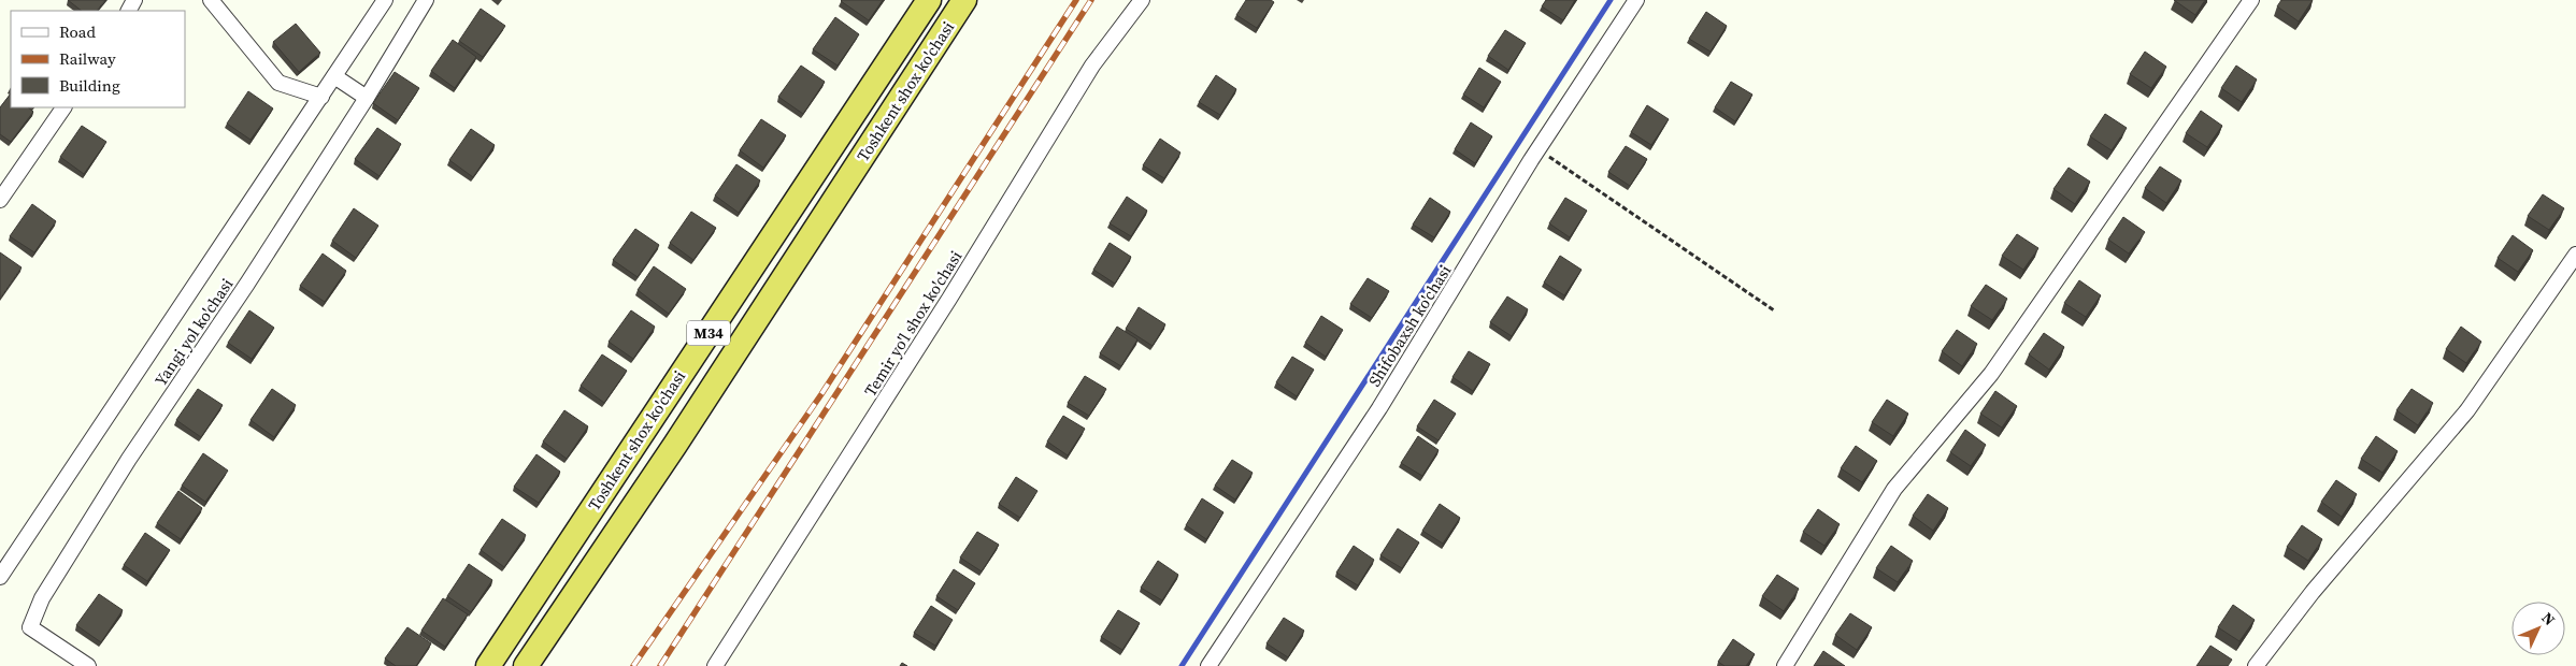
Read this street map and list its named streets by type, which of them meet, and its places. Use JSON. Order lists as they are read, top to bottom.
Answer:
{
  "streets": {
    "highway": ["Toshkent shox ko'chasi", "M34"],
    "street": ["Temir yo'l shox ko'chasi", "Shifobaxsh ko'chasi", "Yangi yol ko'chasi"]
  },
  "legend": ["Road", "Railway", "Building"],
  "north": "top right"
}
